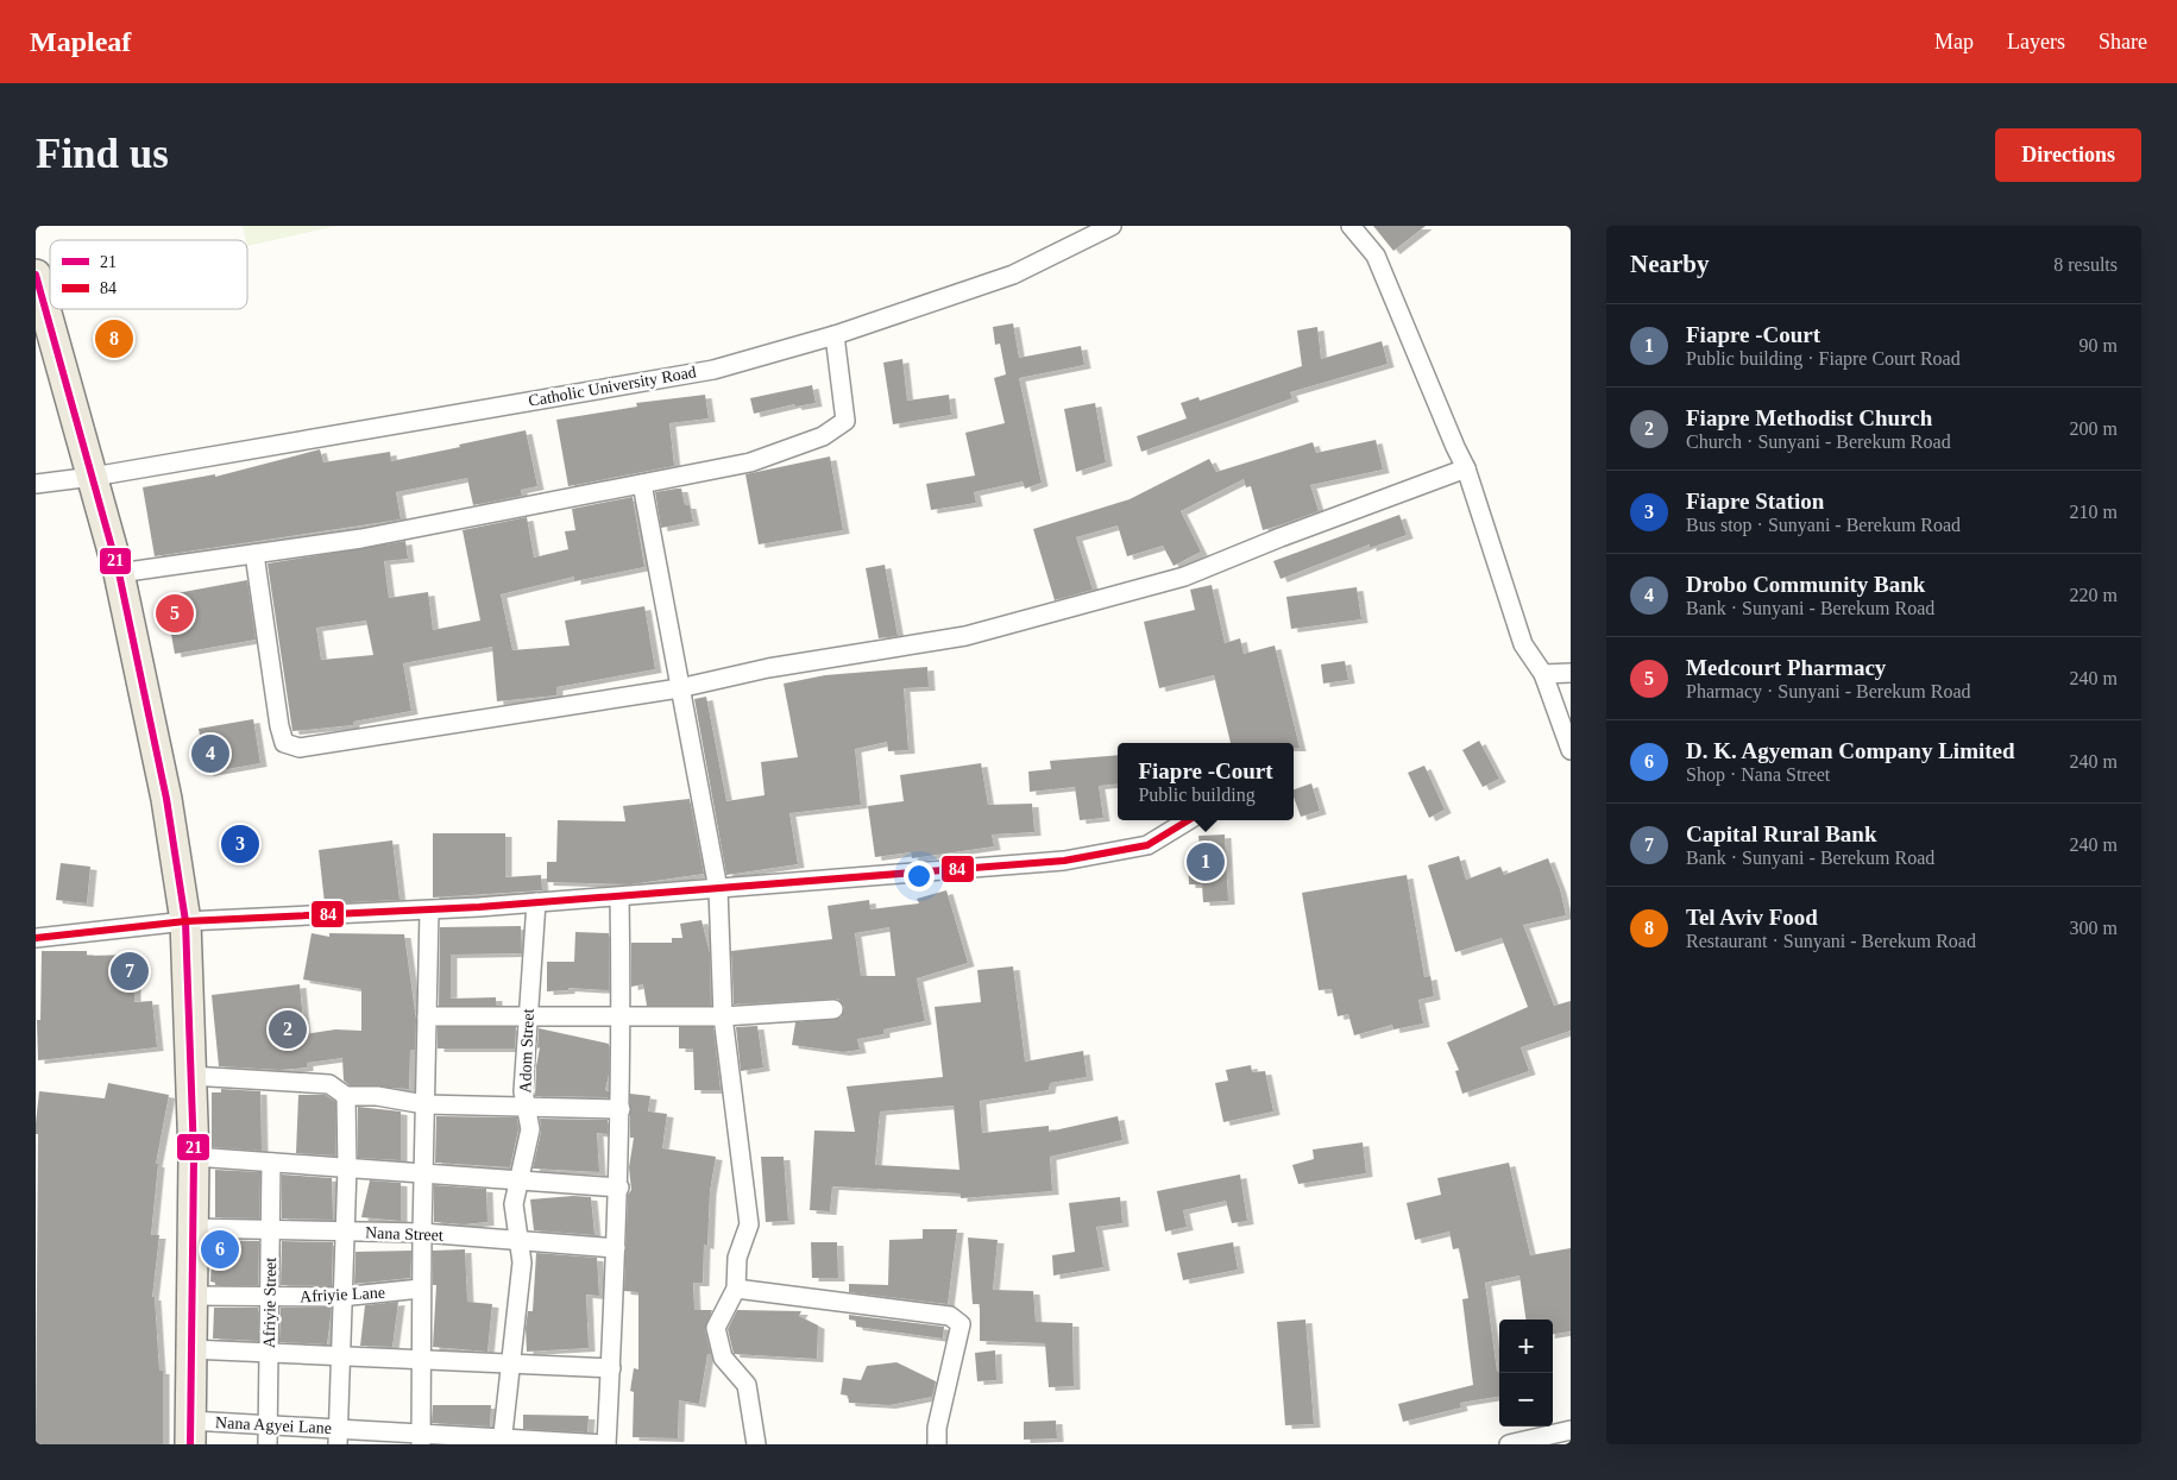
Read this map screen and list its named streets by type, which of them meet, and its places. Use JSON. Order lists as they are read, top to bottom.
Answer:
{
  "streets": {
    "street": [
      "Catholic University Road",
      "Adom Street",
      "Nana Street",
      "Afriyie Lane",
      "Afriyie Street",
      "Nana Agyei Lane"
    ]
  },
  "crossings": [
    ["Adom Street", "Nana Street"],
    ["Adom Street", "Nana Agyei Lane"],
    ["Nana Street", "Afriyie Street"],
    ["Afriyie Lane", "Afriyie Street"],
    ["Afriyie Street", "Nana Agyei Lane"]
  ],
  "lines": ["transit line 21", "transit line 84"],
  "legend": ["21", "84"],
  "page": {
    "header": "Mapleaf",
    "nav": ["Map", "Layers", "Share"],
    "buttons": "Directions",
    "title": "Find us",
    "heading": ["Nearby", "8 results"],
    "list": [
      {
        "mark": "1",
        "name": "Fiapre -Court",
        "note": "Public building · Fiapre Court Road",
        "value": "90 m"
      },
      {
        "mark": "2",
        "name": "Fiapre Methodist Church",
        "note": "Church · Sunyani - Berekum Road",
        "value": "200 m"
      },
      {
        "mark": "3",
        "name": "Fiapre Station",
        "note": "Bus stop · Sunyani - Berekum Road",
        "value": "210 m"
      },
      {
        "mark": "4",
        "name": "Drobo Community Bank",
        "note": "Bank · Sunyani - Berekum Road",
        "value": "220 m"
      },
      {
        "mark": "5",
        "name": "Medcourt Pharmacy",
        "note": "Pharmacy · Sunyani - Berekum Road",
        "value": "240 m"
      },
      {
        "mark": "6",
        "name": "D. K. Agyeman Company Limited",
        "note": "Shop · Nana Street",
        "value": "240 m"
      },
      {
        "mark": "7",
        "name": "Capital Rural Bank",
        "note": "Bank · Sunyani - Berekum Road",
        "value": "240 m"
      },
      {
        "mark": "8",
        "name": "Tel Aviv Food",
        "note": "Restaurant · Sunyani - Berekum Road",
        "value": "300 m"
      }
    ],
    "pins": [
      "8",
      "5",
      "4",
      "3",
      "1",
      "7",
      "2",
      "6"
    ],
    "popup": ["Fiapre -Court", "Public building"],
    "map_buttons": ["+", "−"]
  }
}
